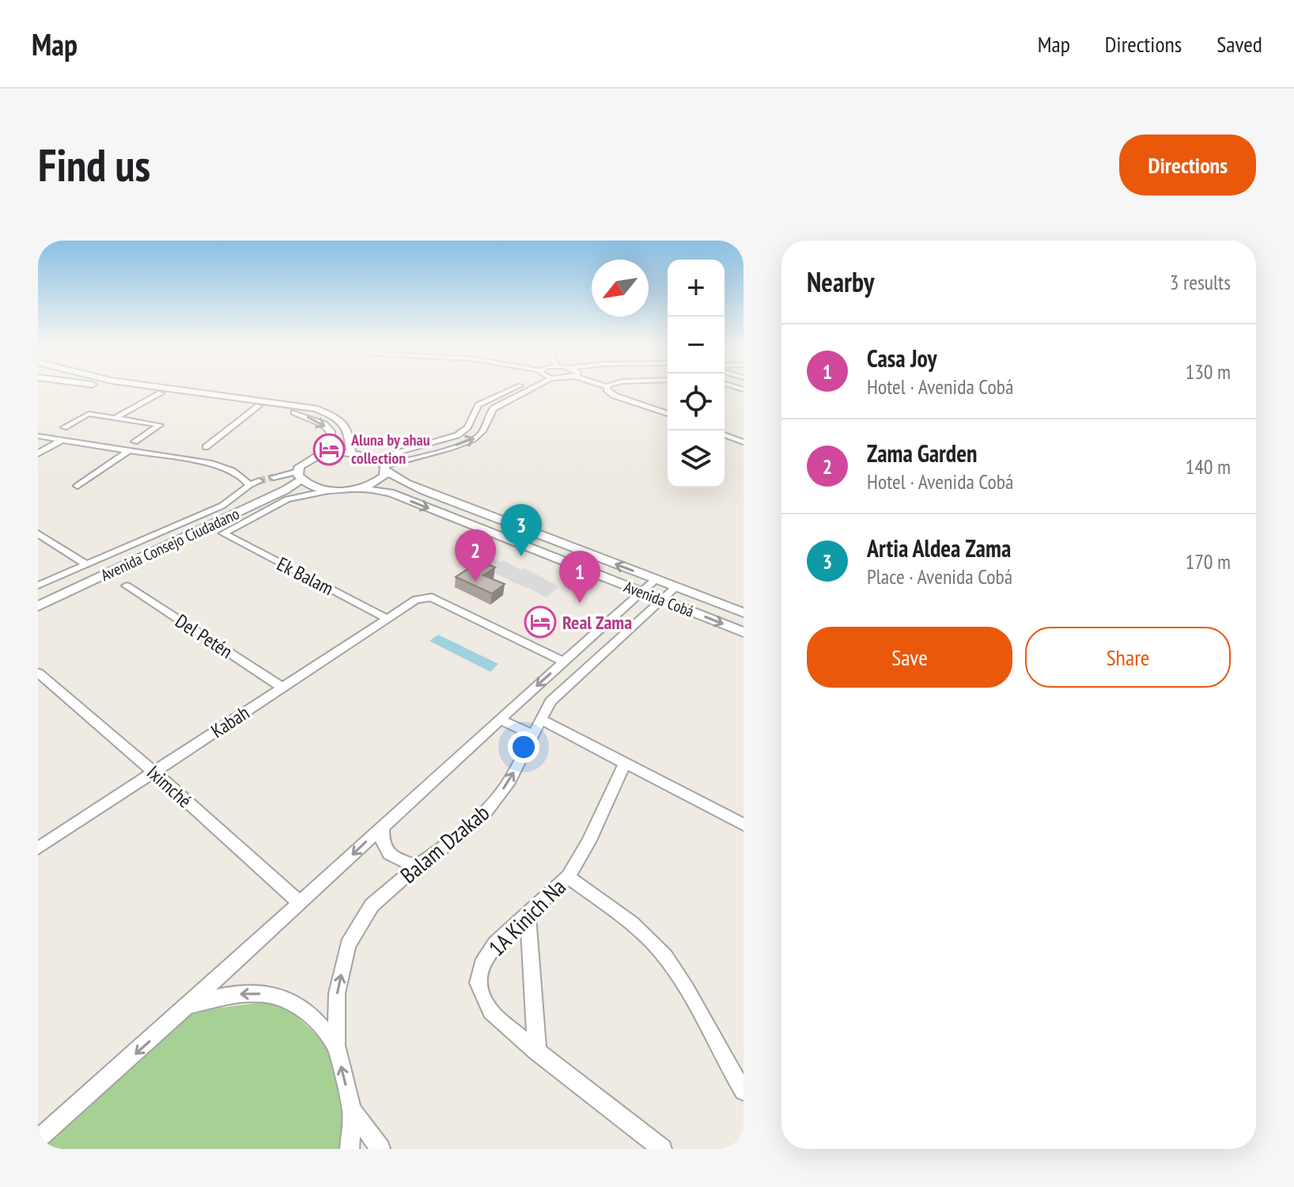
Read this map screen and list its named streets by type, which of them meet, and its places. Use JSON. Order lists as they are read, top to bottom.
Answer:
{
  "streets": {
    "street": [
      "Avenida Consejo Ciudadano",
      "Ek Balam",
      "Avenida Cobá",
      "Del Petén",
      "Kabah",
      "Iximché",
      "Balam Dzakab",
      "1A Kinich Na"
    ]
  },
  "crossings": [
    ["Ek Balam", "Avenida Cobá"],
    ["Ek Balam", "Kabah"],
    ["Avenida Cobá", "Balam Dzakab"],
    ["Del Petén", "Kabah"],
    ["Kabah", "Iximché"]
  ],
  "places": {
    "hotel": ["Aluna by ahau collection", "Real Zama"]
  },
  "north": "bottom left",
  "page": {
    "header": "Map",
    "nav": ["Map", "Directions", "Saved"],
    "buttons": [
      "Directions",
      ["Save", "Share"]
    ],
    "title": "Find us",
    "heading": ["Nearby", "3 results"],
    "map_buttons": ["+", "−"],
    "list": [
      {
        "mark": "1",
        "name": "Casa Joy",
        "note": "Hotel · Avenida Cobá",
        "value": "130 m"
      },
      {
        "mark": "2",
        "name": "Zama Garden",
        "note": "Hotel · Avenida Cobá",
        "value": "140 m"
      },
      {
        "mark": "3",
        "name": "Artia Aldea Zama",
        "note": "Place · Avenida Cobá",
        "value": "170 m"
      }
    ],
    "pins": ["3", "2", "1"]
  }
}
